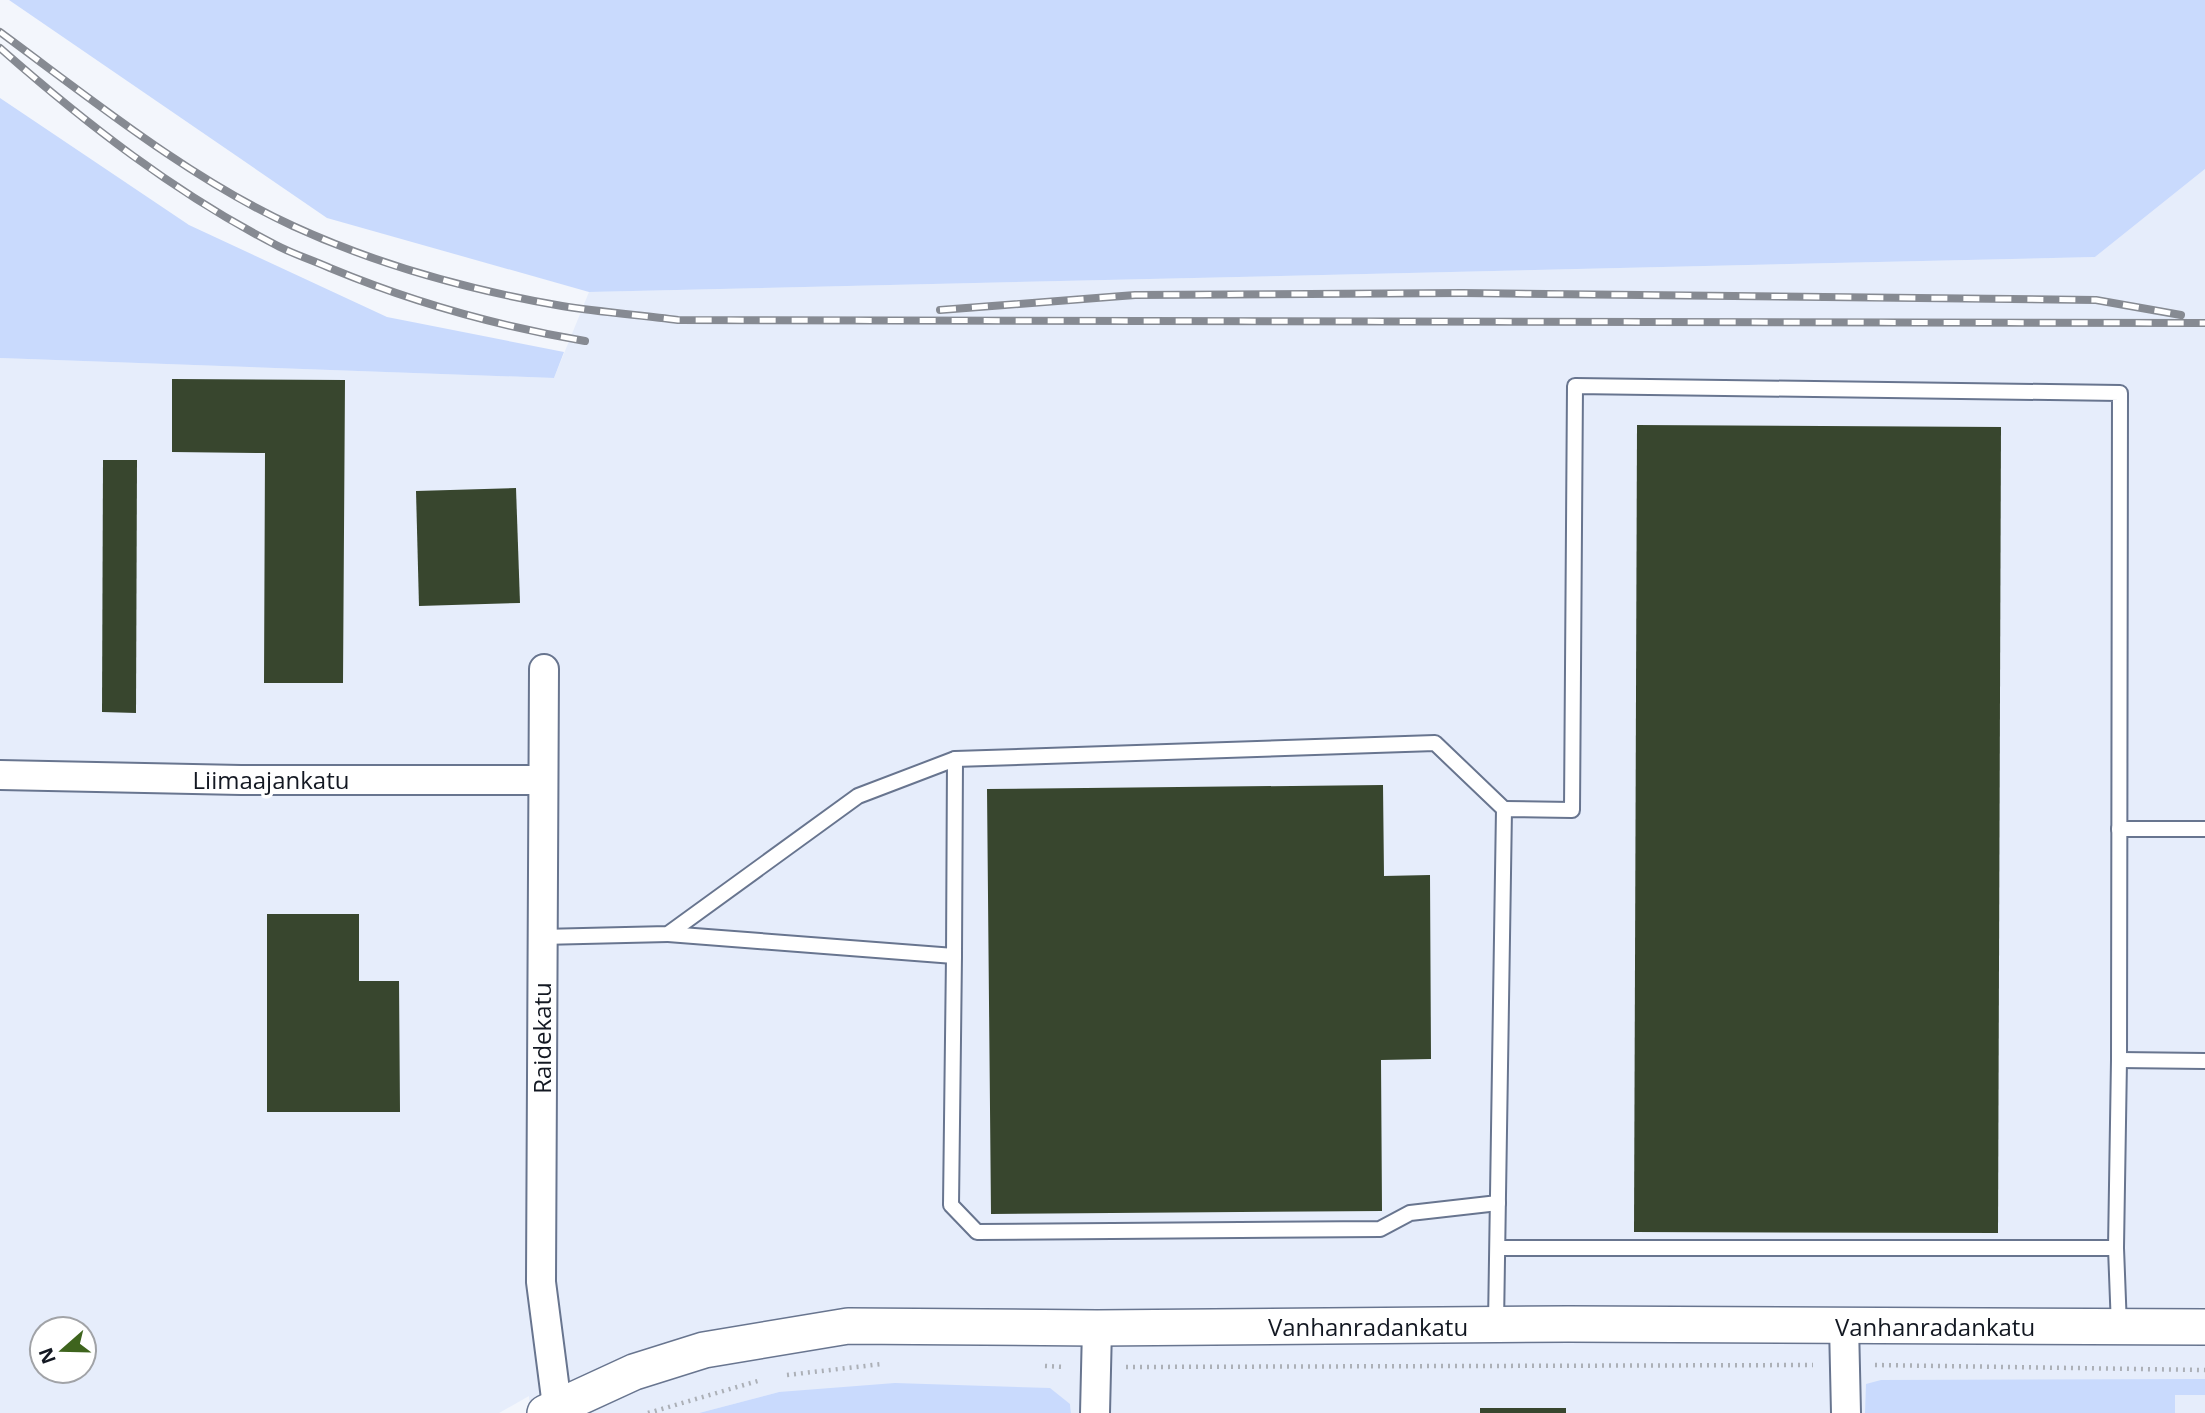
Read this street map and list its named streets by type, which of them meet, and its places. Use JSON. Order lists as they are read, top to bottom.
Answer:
{
  "streets": {
    "street": ["Liimaajankatu", "Raidekatu", "Vanhanradankatu"]
  },
  "crossings": [
    ["Liimaajankatu", "Raidekatu"],
    ["Raidekatu", "Vanhanradankatu"]
  ],
  "north": "left"
}
